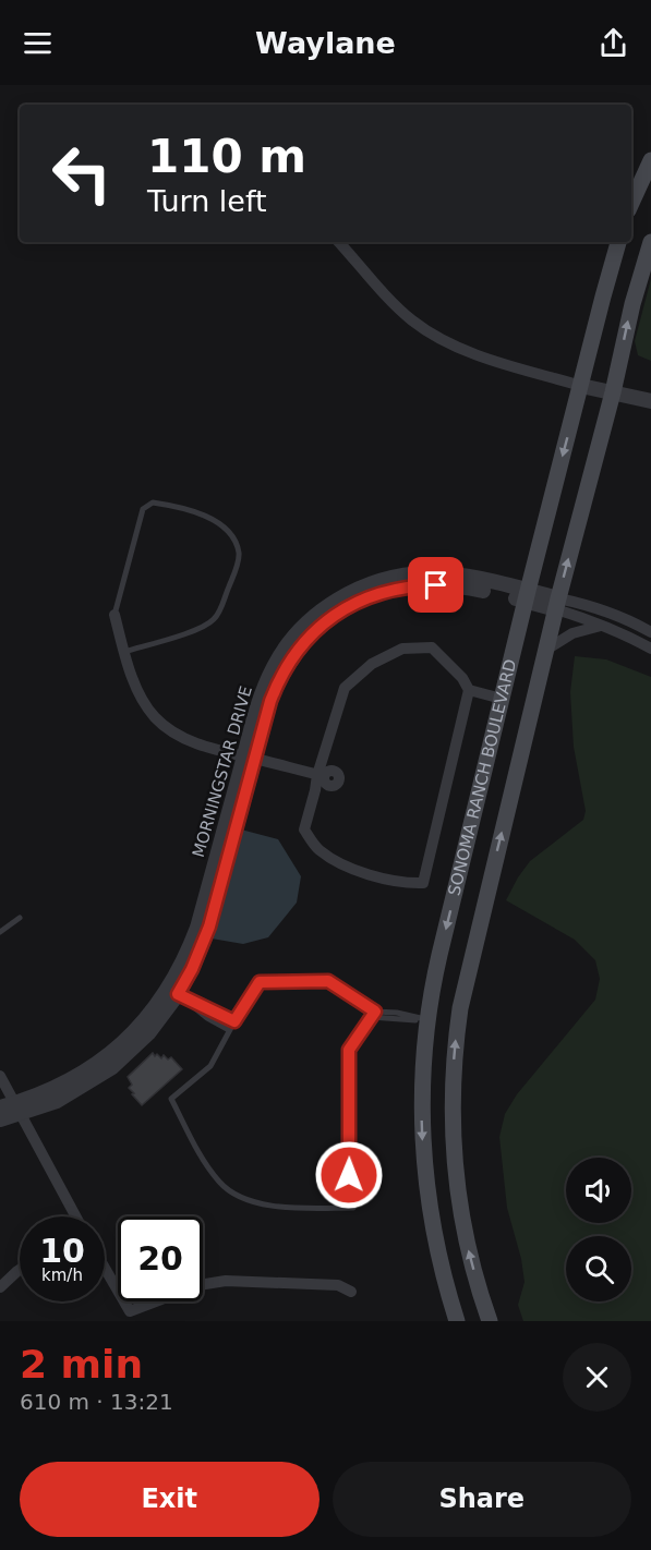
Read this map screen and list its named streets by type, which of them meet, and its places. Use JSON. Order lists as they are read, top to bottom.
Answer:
{
  "streets": {
    "main road": ["SONOMA RANCH BOULEVARD"],
    "street": ["MORNINGSTAR DRIVE"]
  },
  "crossings": [
    ["MORNINGSTAR DRIVE", "SONOMA RANCH BOULEVARD"]
  ],
  "page": {
    "header": "Waylane",
    "turn": ["110 m", "Turn left"],
    "speed": "10 km/h",
    "limit": "20",
    "heading": ["2 min", "610 m · 13:21"],
    "buttons": ["Exit", "Share"]
  }
}
